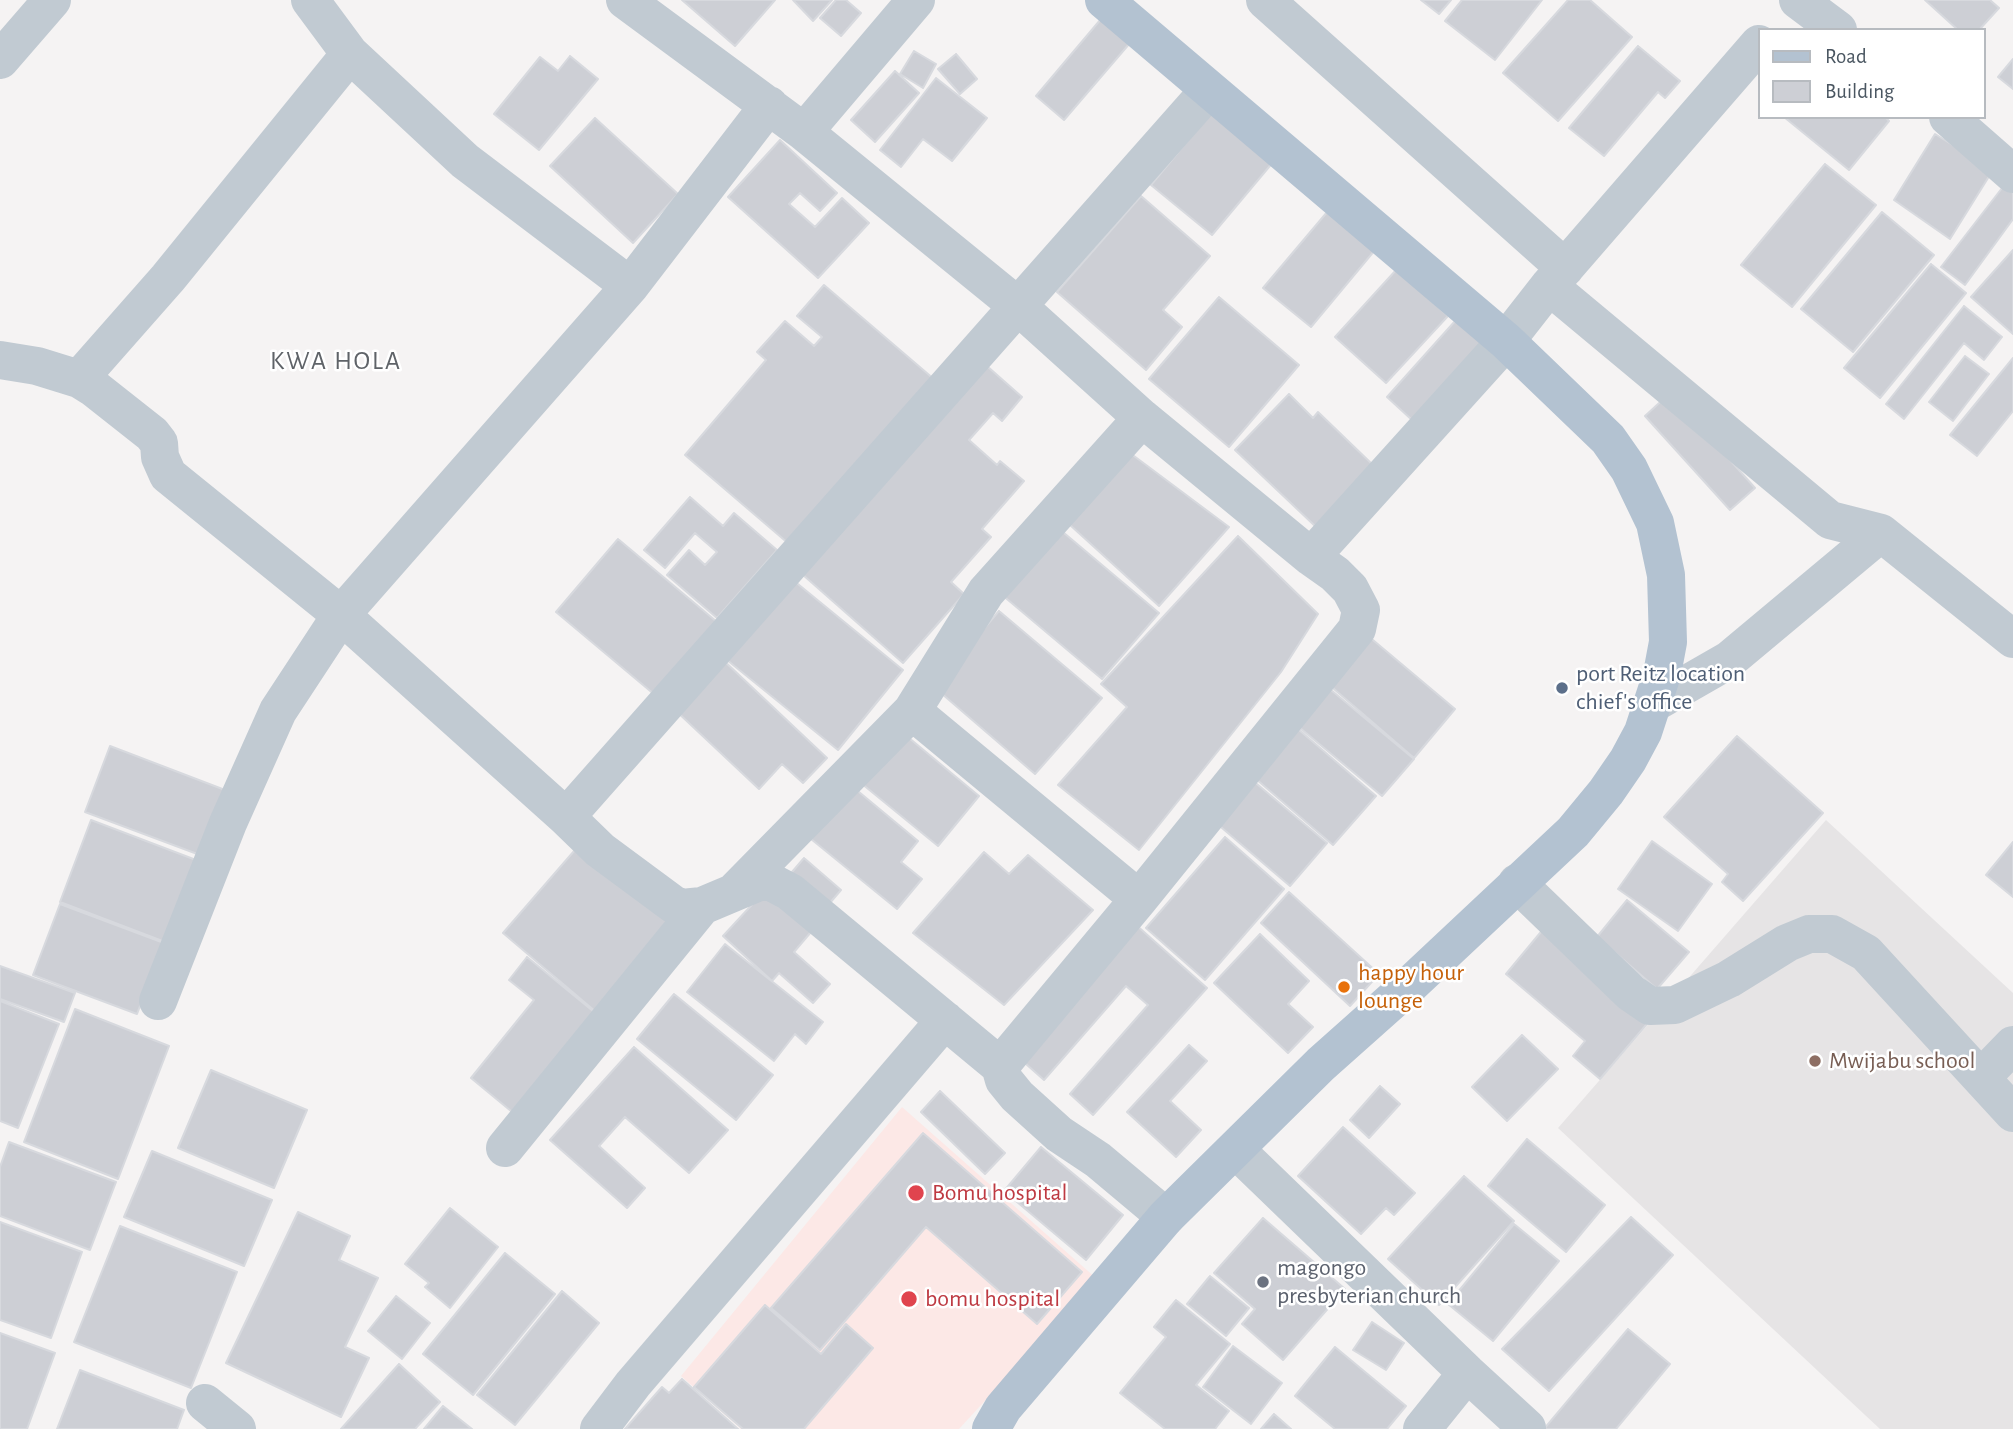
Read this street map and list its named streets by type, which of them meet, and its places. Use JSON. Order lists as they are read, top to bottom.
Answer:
{
  "districts": ["KWA HOLA"],
  "places": [
    "port Reitz location chief's office",
    "happy hour lounge",
    "Mwijabu school",
    "Bomu hospital",
    "magongo presbyterian church",
    "bomu hospital"
  ],
  "legend": ["Road", "Building"]
}
